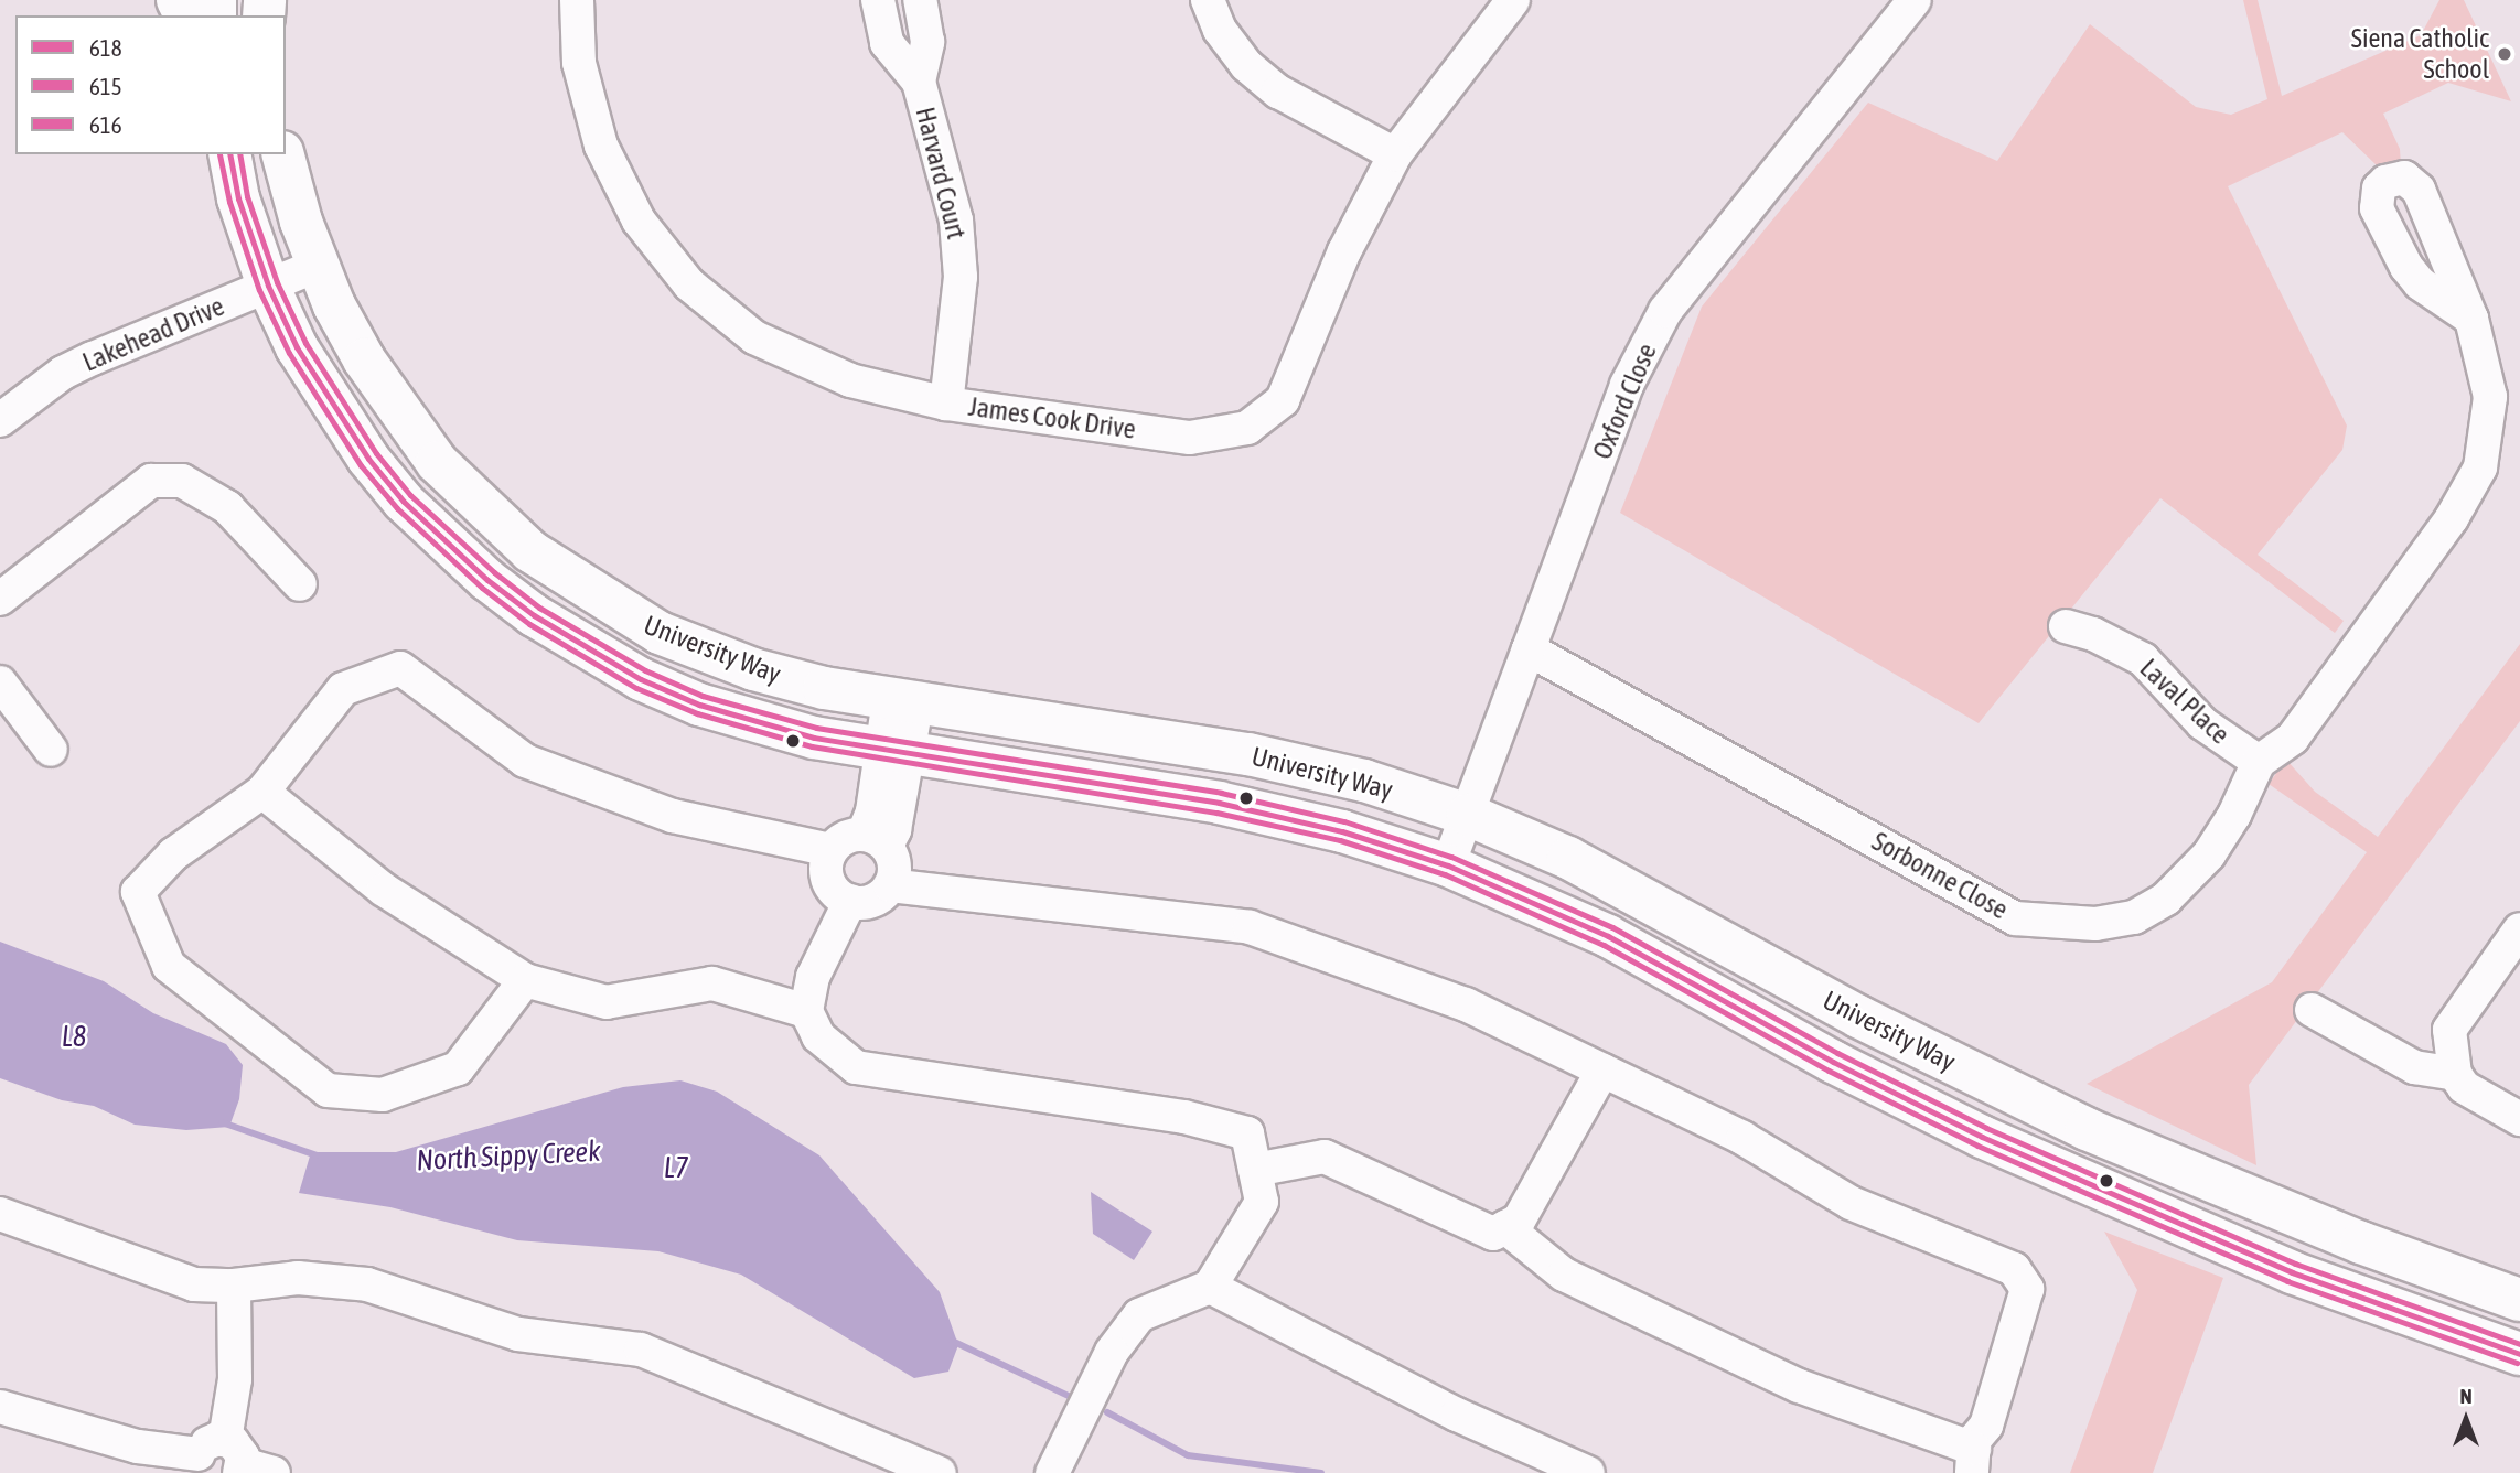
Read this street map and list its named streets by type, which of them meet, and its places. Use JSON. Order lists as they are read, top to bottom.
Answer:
{
  "streets": {
    "main road": ["University Way"],
    "street": [
      "Harvard Court",
      "Lakehead Drive",
      "Oxford Close",
      "James Cook Drive",
      "Laval Place",
      "Sorbonne Close"
    ]
  },
  "crossings": [
    ["Harvard Court", "James Cook Drive"],
    ["Lakehead Drive", "University Way"],
    ["Oxford Close", "University Way"],
    ["Oxford Close", "Sorbonne Close"],
    ["Laval Place", "Sorbonne Close"]
  ],
  "water": ["L8", "North Sippy Creek", "L7"],
  "places": ["Siena Catholic School"],
  "lines": ["transit line 618", "transit line 615", "transit line 616"],
  "legend": ["618", "615", "616"],
  "north": "top"
}
